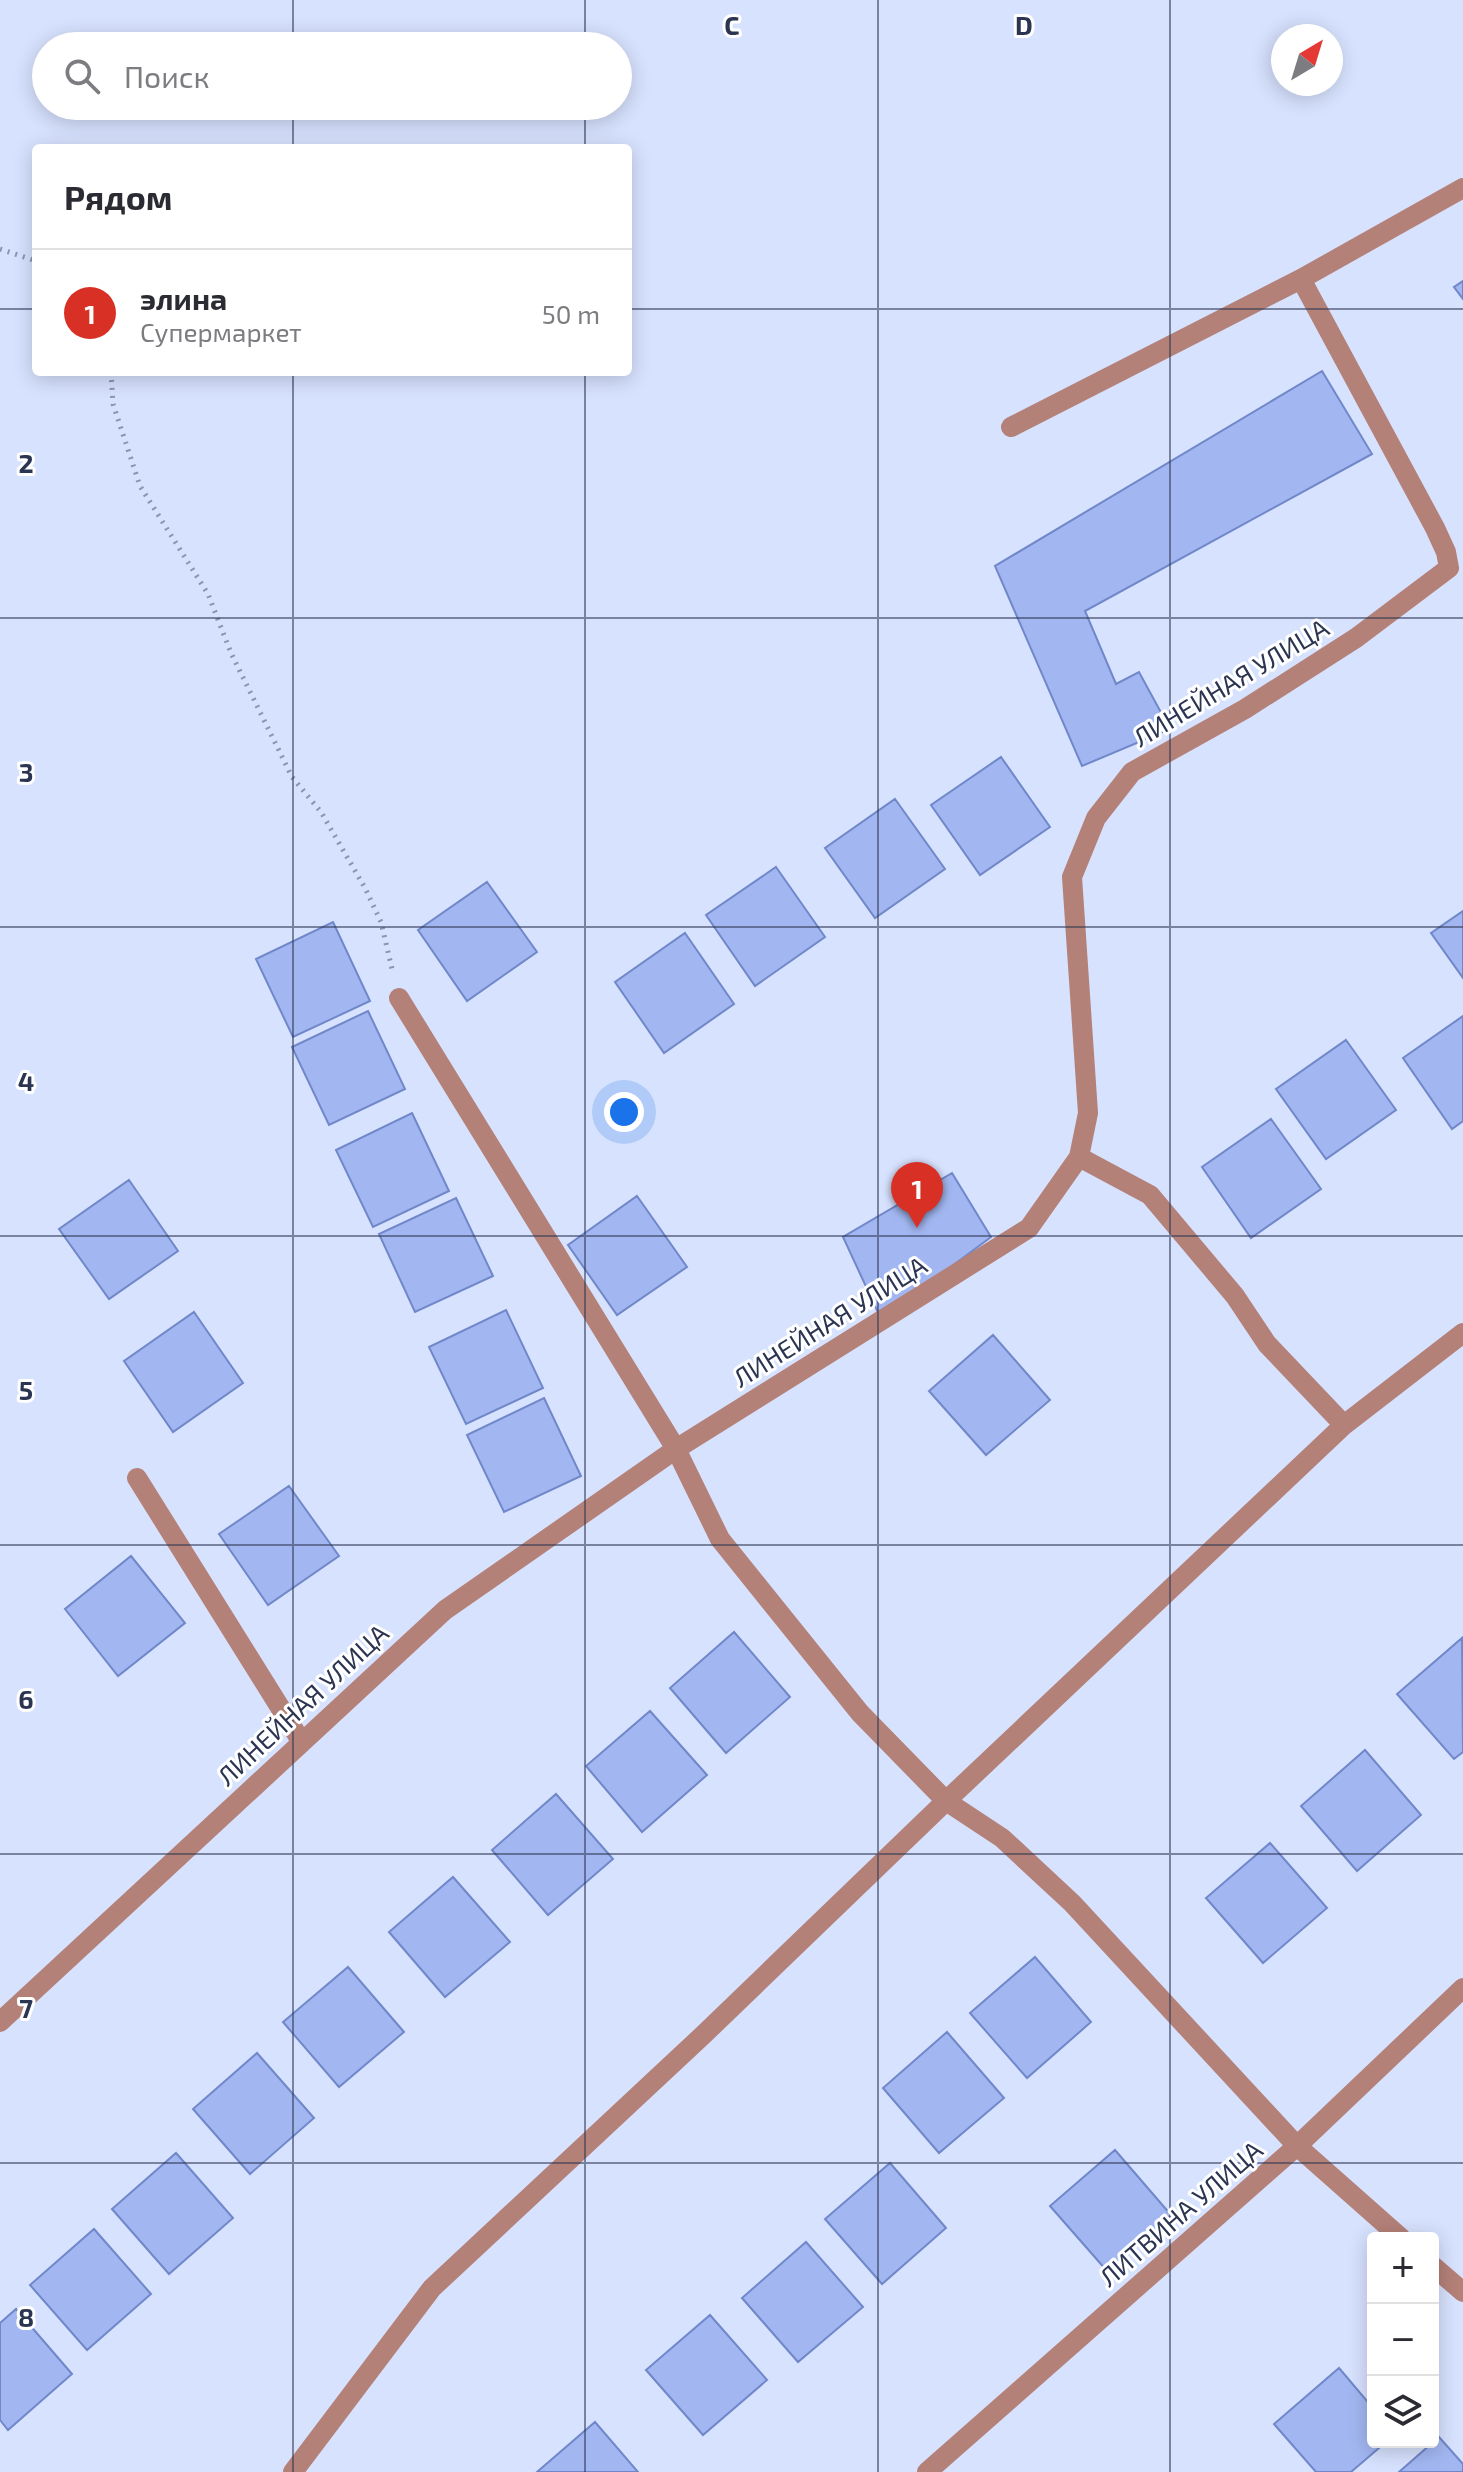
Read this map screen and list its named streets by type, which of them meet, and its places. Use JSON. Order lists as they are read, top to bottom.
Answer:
{
  "streets": {
    "street": ["ЛИНЕЙНАЯ УЛИЦА", "ЛИТВИНА УЛИЦА"]
  },
  "north": "top right",
  "page": {
    "search": "Поиск",
    "heading": "Рядом",
    "list": [
      {
        "mark": "1",
        "name": "элина",
        "note": "Супермаркет",
        "value": "50 m"
      }
    ],
    "pins": "1",
    "map_buttons": ["+", "−"]
  },
  "grid": {
    "columns": ["C", "D"],
    "rows": [
      "2",
      "3",
      "4",
      "5",
      "6",
      "7",
      "8"
    ]
  }
}
